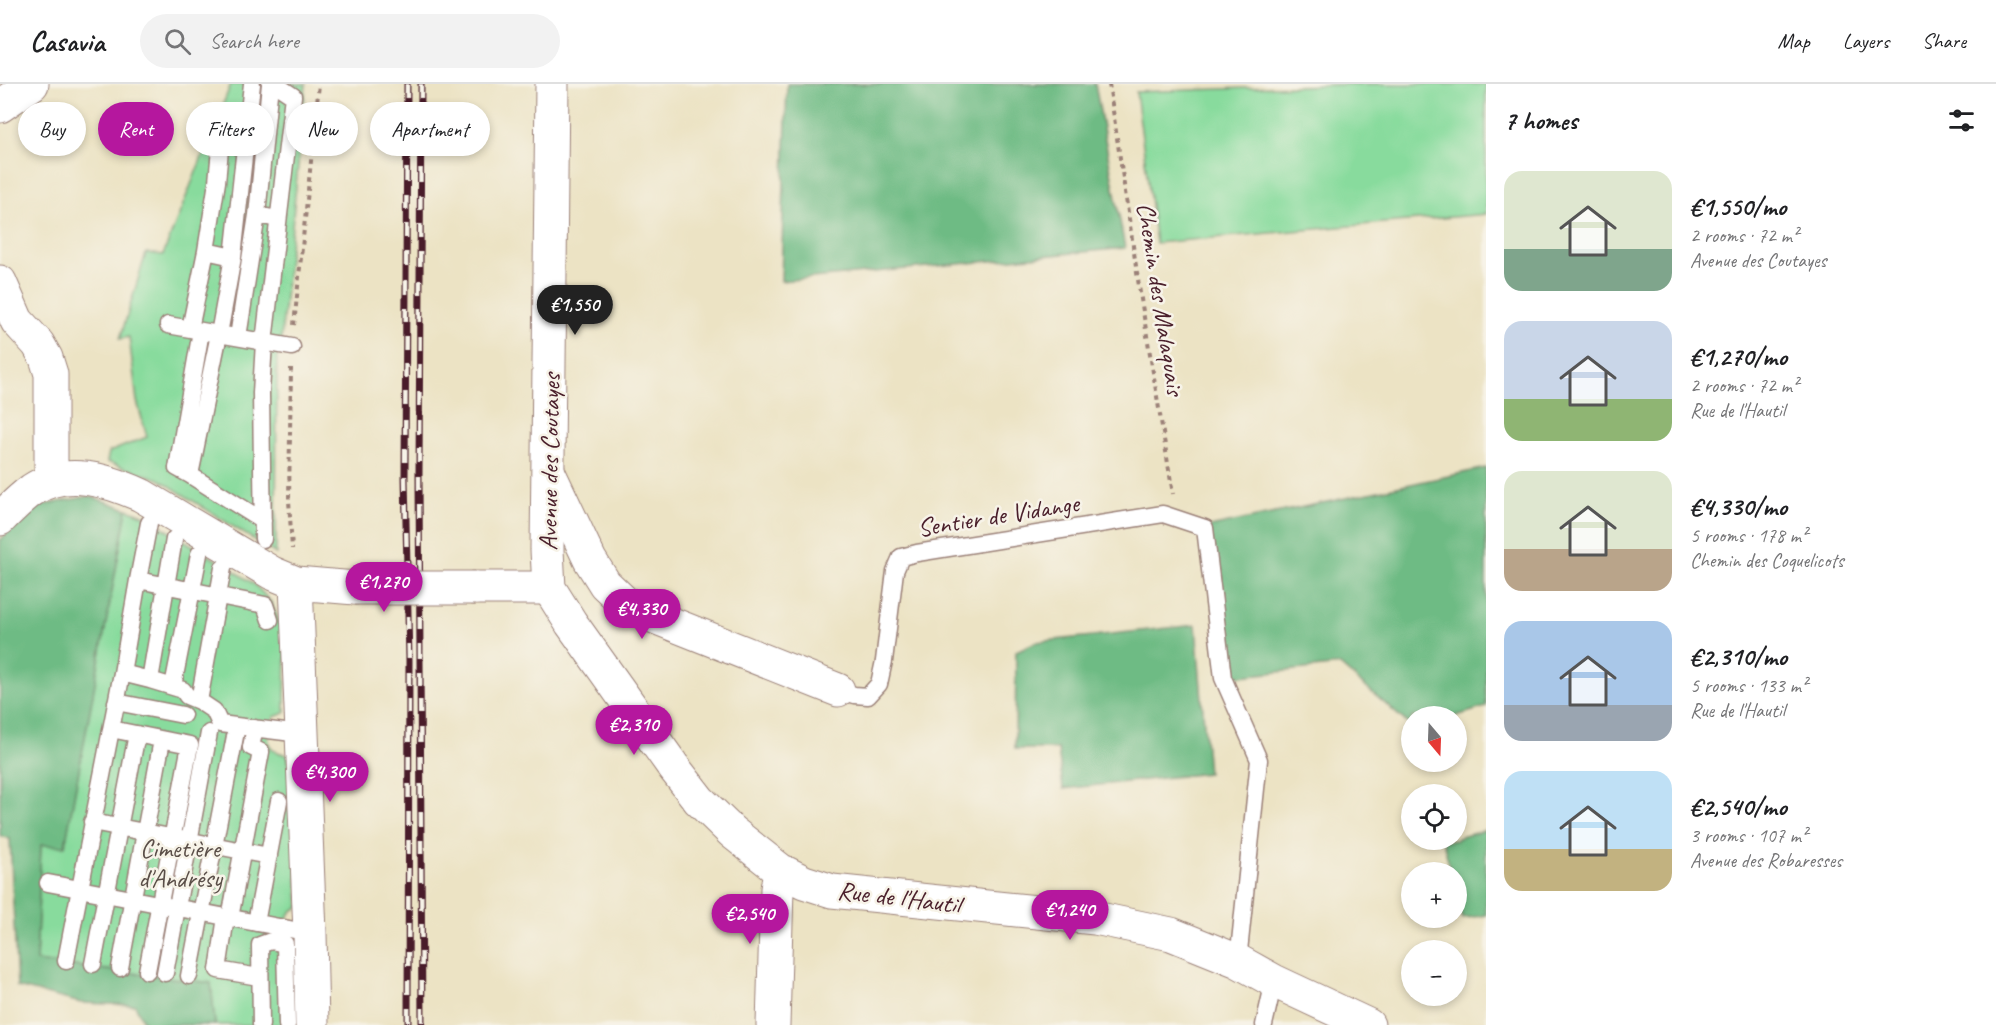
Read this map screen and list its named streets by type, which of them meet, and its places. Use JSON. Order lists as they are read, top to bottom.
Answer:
{
  "streets": {
    "street": ["Avenue des Coutayes", "Rue de l'Hautil"],
    "lane": ["Sentier de Vidange"],
    "path": ["Chemin des Malaquais"]
  },
  "crossings": [
    ["Chemin des Malaquais", "Sentier de Vidange"],
    ["Avenue des Coutayes", "Rue de l'Hautil"],
    ["Sentier de Vidange", "Rue de l'Hautil"]
  ],
  "parks": ["Cimetière d'Andrésy"],
  "north": "bottom",
  "page": {
    "header": "Casavia",
    "search": "Search here",
    "nav": ["Map", "Layers", "Share"],
    "heading": "7 homes",
    "chip": [
      "Buy",
      "Rent",
      "Filters",
      "New",
      "Apartment"
    ],
    "list": [
      {
        "name": "€1,550/mo",
        "note": "2 rooms · 72 m² · Avenue des Coutayes"
      },
      {
        "name": "€1,270/mo",
        "note": "2 rooms · 72 m² · Rue de l'Hautil"
      },
      {
        "name": "€4,330/mo",
        "note": "5 rooms · 178 m² · Chemin des Coquelicots"
      },
      {
        "name": "€2,310/mo",
        "note": "5 rooms · 133 m² · Rue de l'Hautil"
      },
      {
        "name": "€2,540/mo",
        "note": "3 rooms · 107 m² · Avenue des Robaresses"
      }
    ],
    "price": [
      "€1,550",
      "€1,270",
      "€4,330",
      "€2,310",
      "€4,300",
      "€1,240",
      "€2,540"
    ],
    "map_buttons": ["+", "−"]
  }
}
